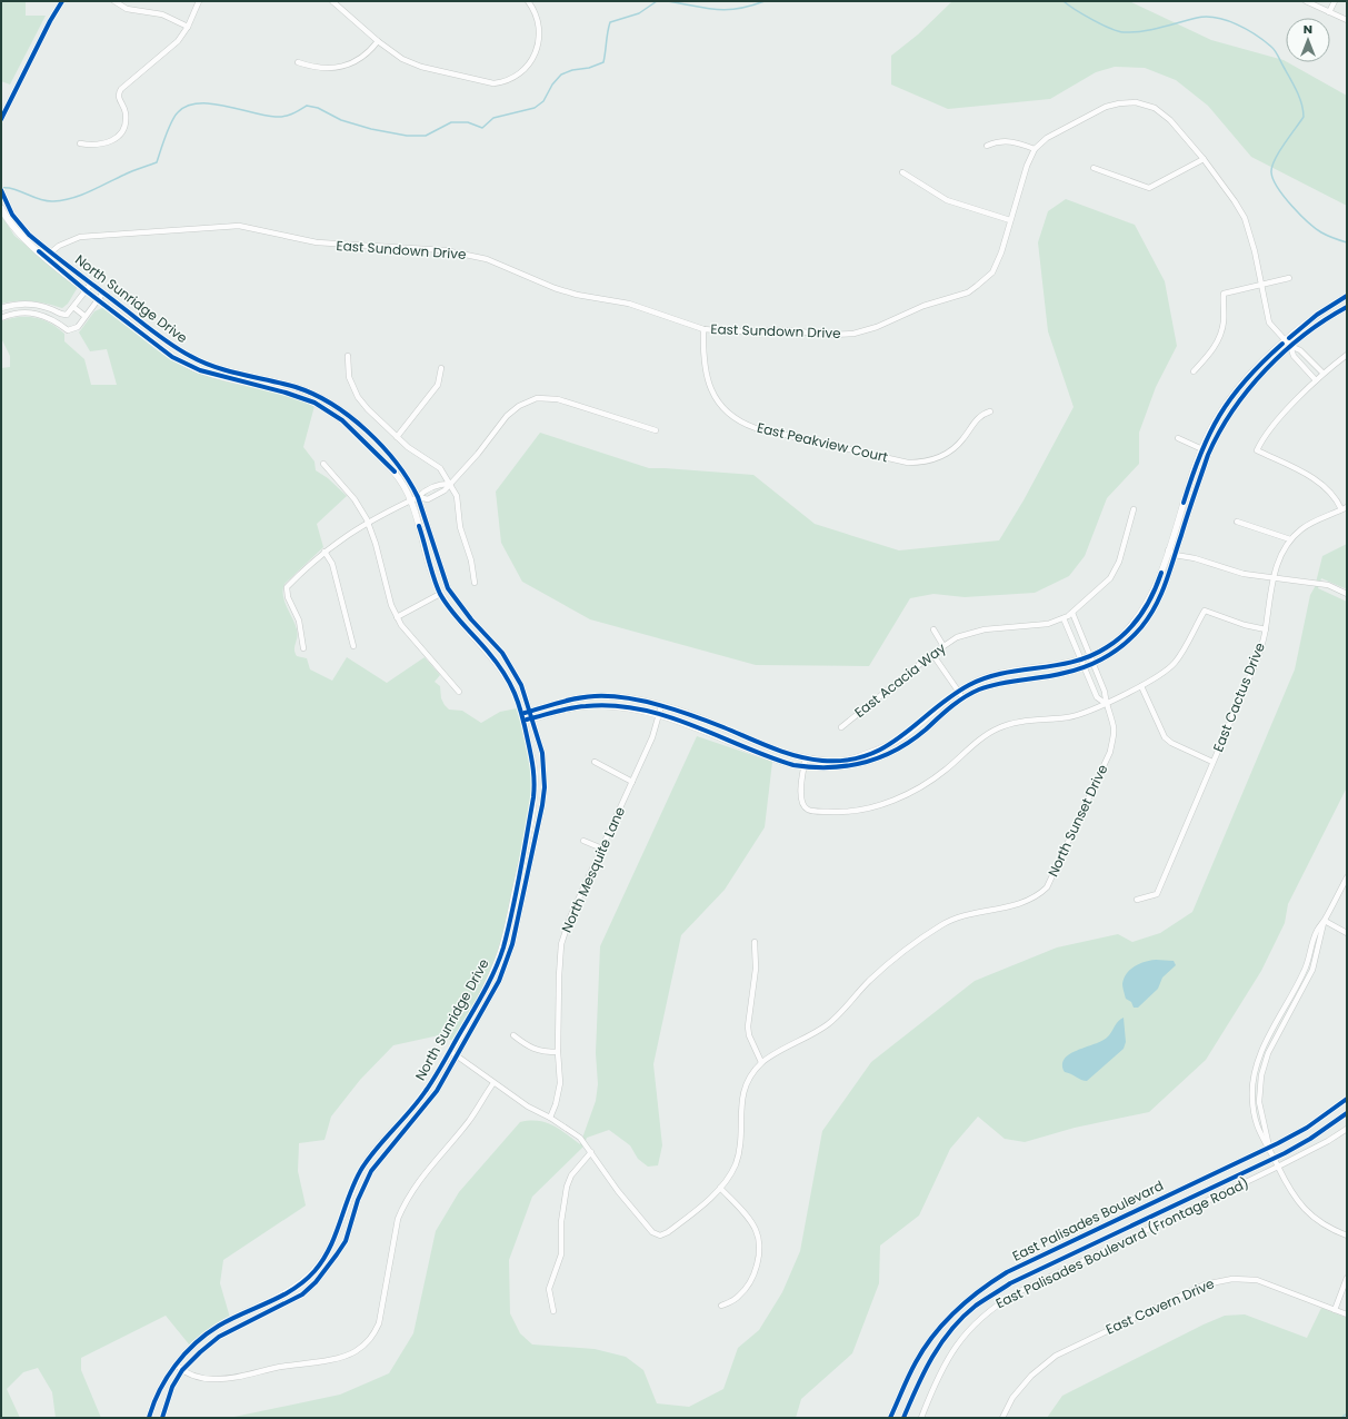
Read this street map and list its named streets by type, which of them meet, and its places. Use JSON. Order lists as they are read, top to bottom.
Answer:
{
  "streets": {
    "street": [
      "East Sundown Drive",
      "North Sunridge Drive",
      "East Peakview Court",
      "East Acacia Way",
      "East Cactus Drive",
      "North Sunset Drive",
      "North Mesquite Lane",
      "East Palisades Boulevard",
      "East Palisades Boulevard (Frontage Road)",
      "East Cavern Drive"
    ]
  },
  "crossings": [
    ["East Sundown Drive", "North Sunridge Drive"],
    ["East Sundown Drive", "East Peakview Court"],
    ["East Acacia Way", "North Sunset Drive"]
  ],
  "north": "top"
}
